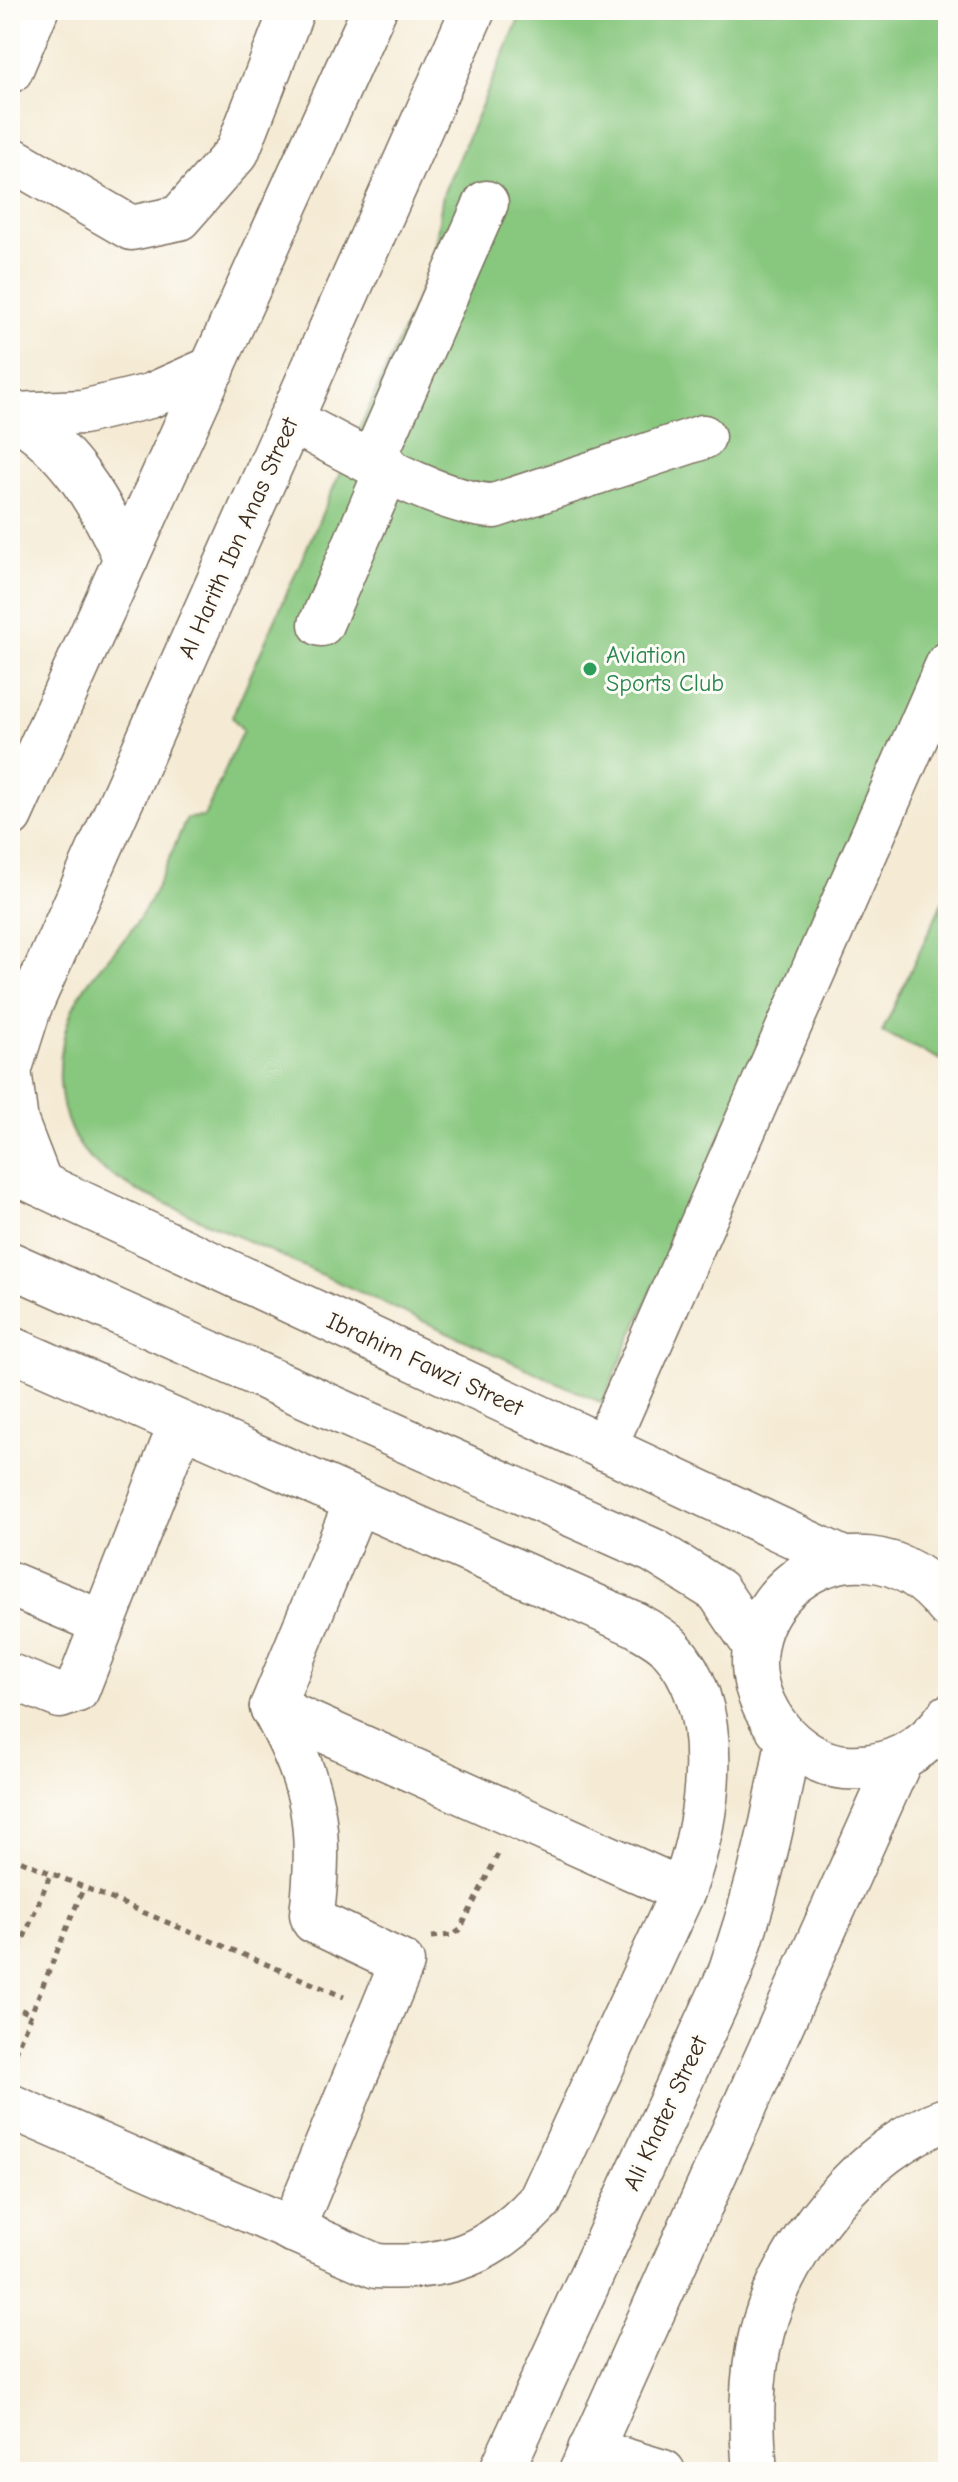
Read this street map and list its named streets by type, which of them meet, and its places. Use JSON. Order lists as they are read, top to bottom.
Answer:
{
  "streets": {
    "street": ["Al Harith Ibn Anas Street", "Ibrahim Fawzi Street", "Ali Khater Street"]
  },
  "places": ["Aviation Sports Club"]
}
